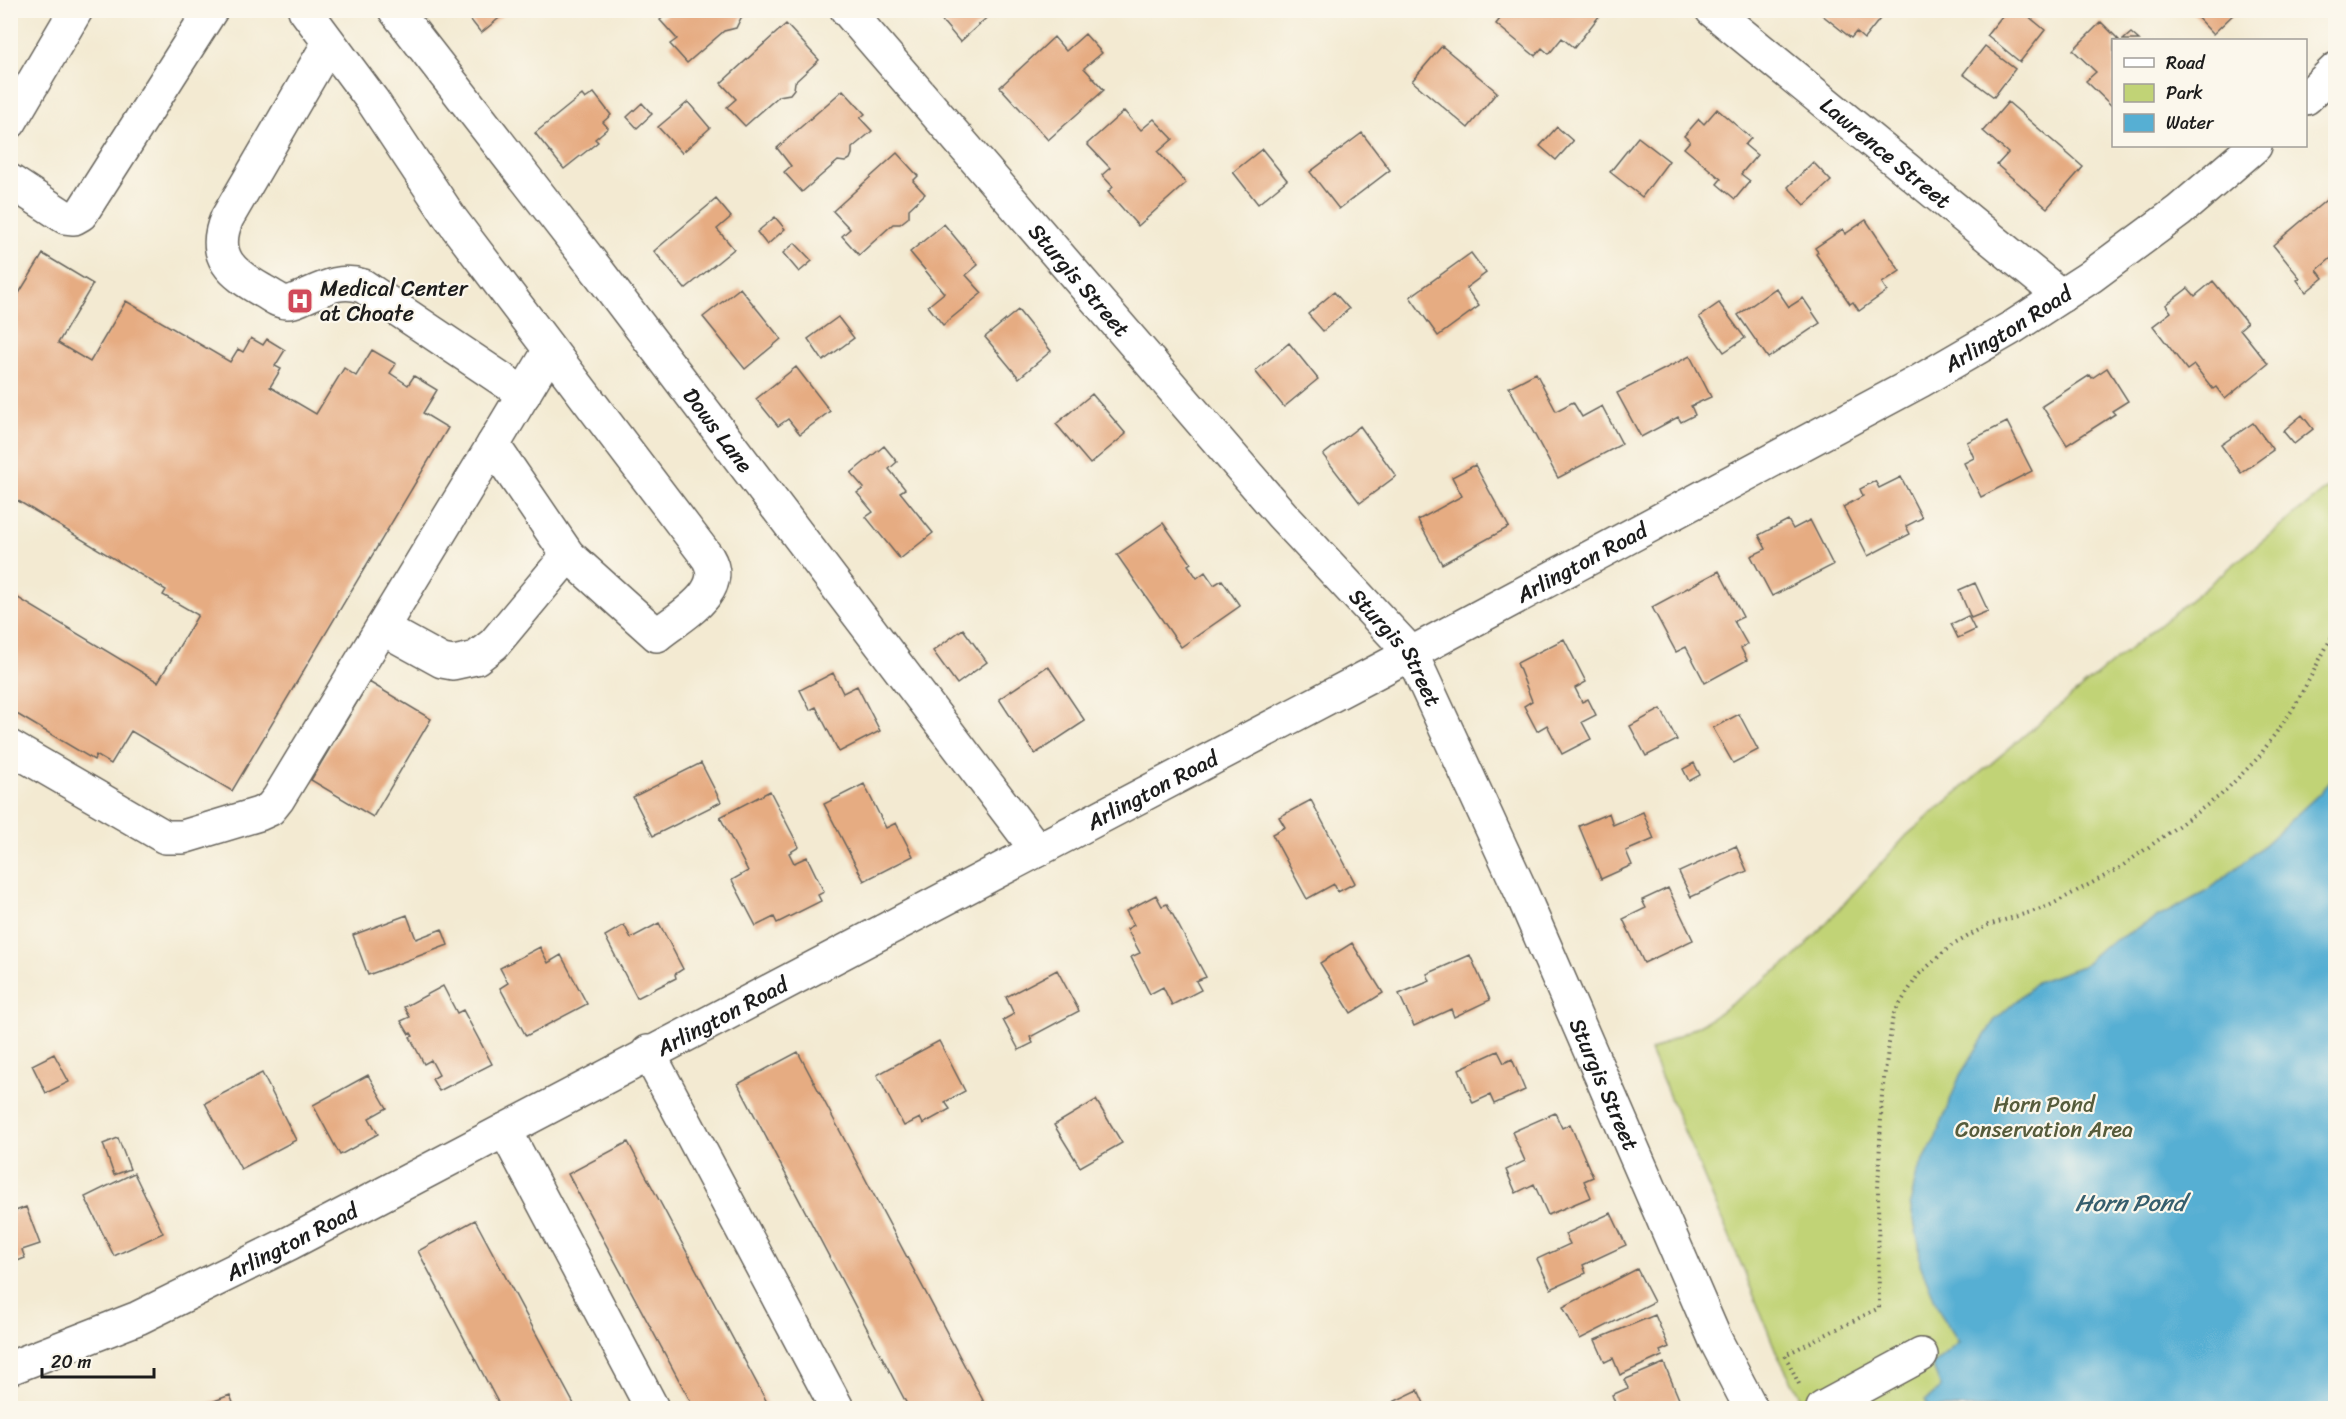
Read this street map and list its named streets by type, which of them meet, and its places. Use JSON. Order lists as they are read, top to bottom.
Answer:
{
  "streets": {
    "street": [
      "Lawrence Street",
      "Sturgis Street",
      "Arlington Road",
      "Dows Lane"
    ]
  },
  "crossings": [
    ["Lawrence Street", "Arlington Road"],
    ["Sturgis Street", "Arlington Road"],
    ["Arlington Road", "Dows Lane"]
  ],
  "water": ["Horn Pond"],
  "parks": ["Horn Pond Conservation Area"],
  "places": {
    "hospital": ["Medical Center at Choate"]
  },
  "legend": ["Road", "Park", "Water"],
  "scale_bar": "20 m"
}
